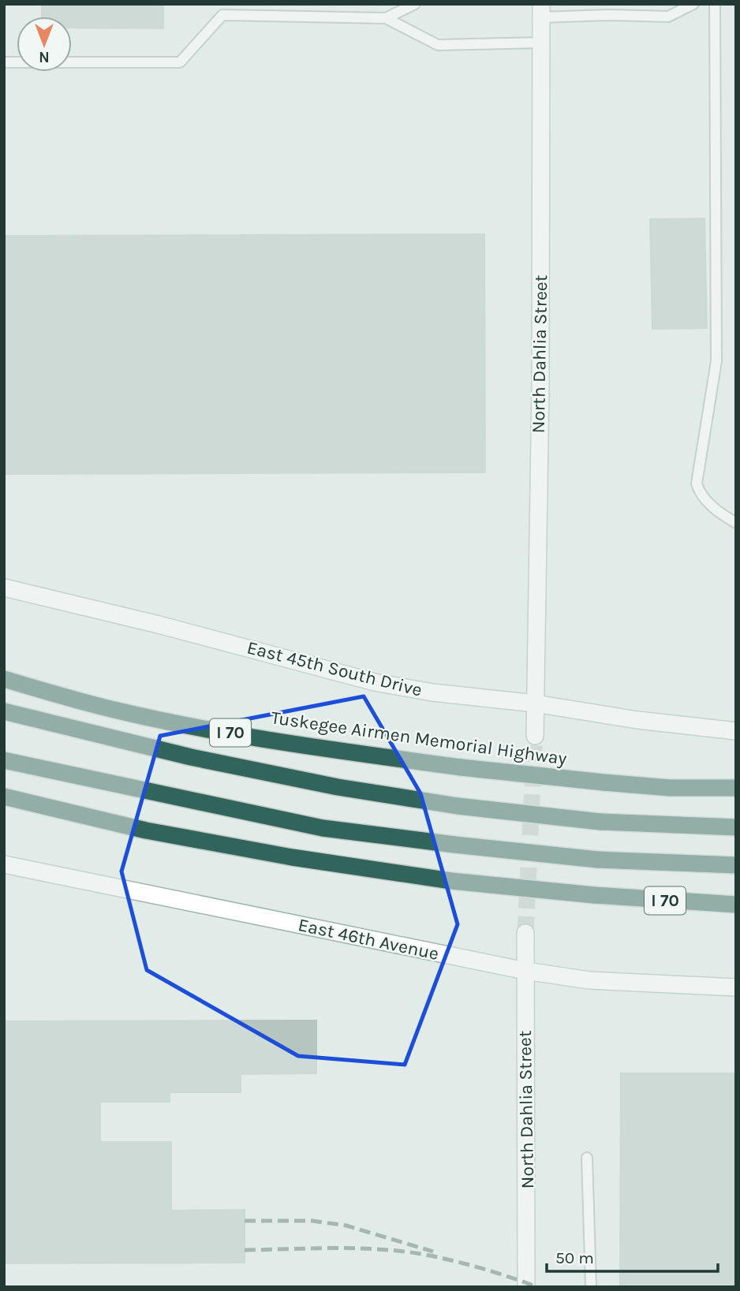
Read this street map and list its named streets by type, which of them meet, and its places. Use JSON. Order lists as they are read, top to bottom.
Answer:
{
  "streets": {
    "highway": ["I 70", "Tuskegee Airmen Memorial Highway"],
    "main road": ["North Dahlia Street", "East 45th South Drive", "East 46th Avenue"]
  },
  "crossings": [
    ["North Dahlia Street", "East 45th South Drive"],
    ["North Dahlia Street", "East 46th Avenue"]
  ],
  "scale_bar": "50 m",
  "north": "bottom"
}
